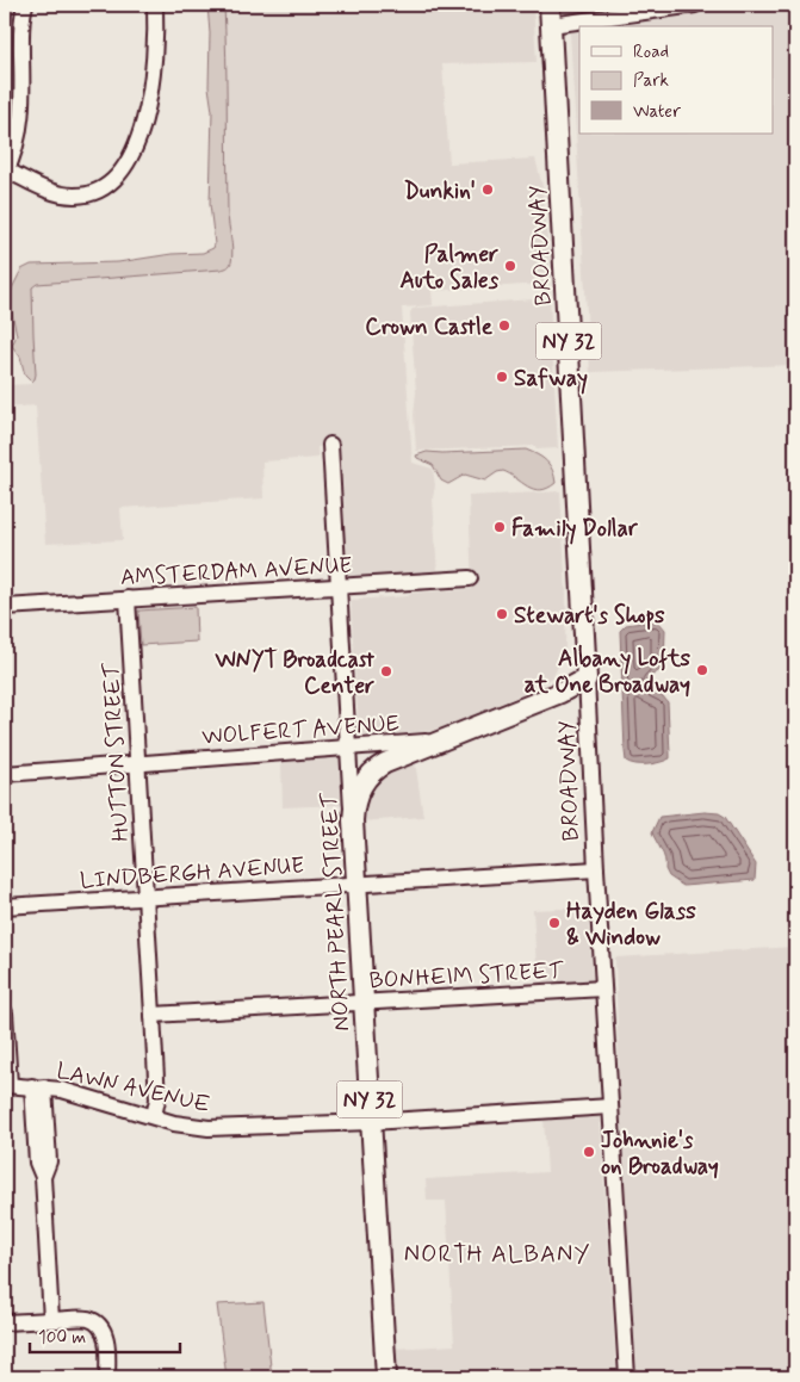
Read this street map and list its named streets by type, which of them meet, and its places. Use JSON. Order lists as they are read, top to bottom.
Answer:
{
  "streets": {
    "main road": [
      "BROADWAY",
      "NY 32",
      "WOLFERT AVENUE",
      "NORTH PEARL STREET"
    ],
    "street": [
      "AMSTERDAM AVENUE",
      "HUTTON STREET",
      "LINDBERGH AVENUE",
      "BONHEIM STREET",
      "LAWN AVENUE"
    ]
  },
  "crossings": [
    ["BROADWAY", "WOLFERT AVENUE"],
    ["BROADWAY", "LINDBERGH AVENUE"],
    ["BROADWAY", "BONHEIM STREET"],
    ["BROADWAY", "LAWN AVENUE"],
    ["NY 32", "WOLFERT AVENUE"],
    ["NY 32", "NORTH PEARL STREET"],
    ["AMSTERDAM AVENUE", "HUTTON STREET"],
    ["AMSTERDAM AVENUE", "NORTH PEARL STREET"],
    ["WOLFERT AVENUE", "HUTTON STREET"],
    ["WOLFERT AVENUE", "NORTH PEARL STREET"],
    ["HUTTON STREET", "LINDBERGH AVENUE"],
    ["HUTTON STREET", "BONHEIM STREET"],
    ["HUTTON STREET", "LAWN AVENUE"],
    ["LINDBERGH AVENUE", "NORTH PEARL STREET"],
    ["NORTH PEARL STREET", "BONHEIM STREET"],
    ["NORTH PEARL STREET", "LAWN AVENUE"]
  ],
  "districts": ["NORTH ALBANY"],
  "places": [
    "Dunkin'",
    "Palmer Auto Sales",
    "Crown Castle",
    "Safway",
    "Family Dollar",
    "Stewart's Shops",
    "Albany Lofts at One Broadway",
    "WNYT Broadcast Center",
    "Hayden Glass & Window",
    "Johnnie's on Broadway"
  ],
  "legend": ["Road", "Park", "Water"],
  "scale_bar": "100 m"
}
